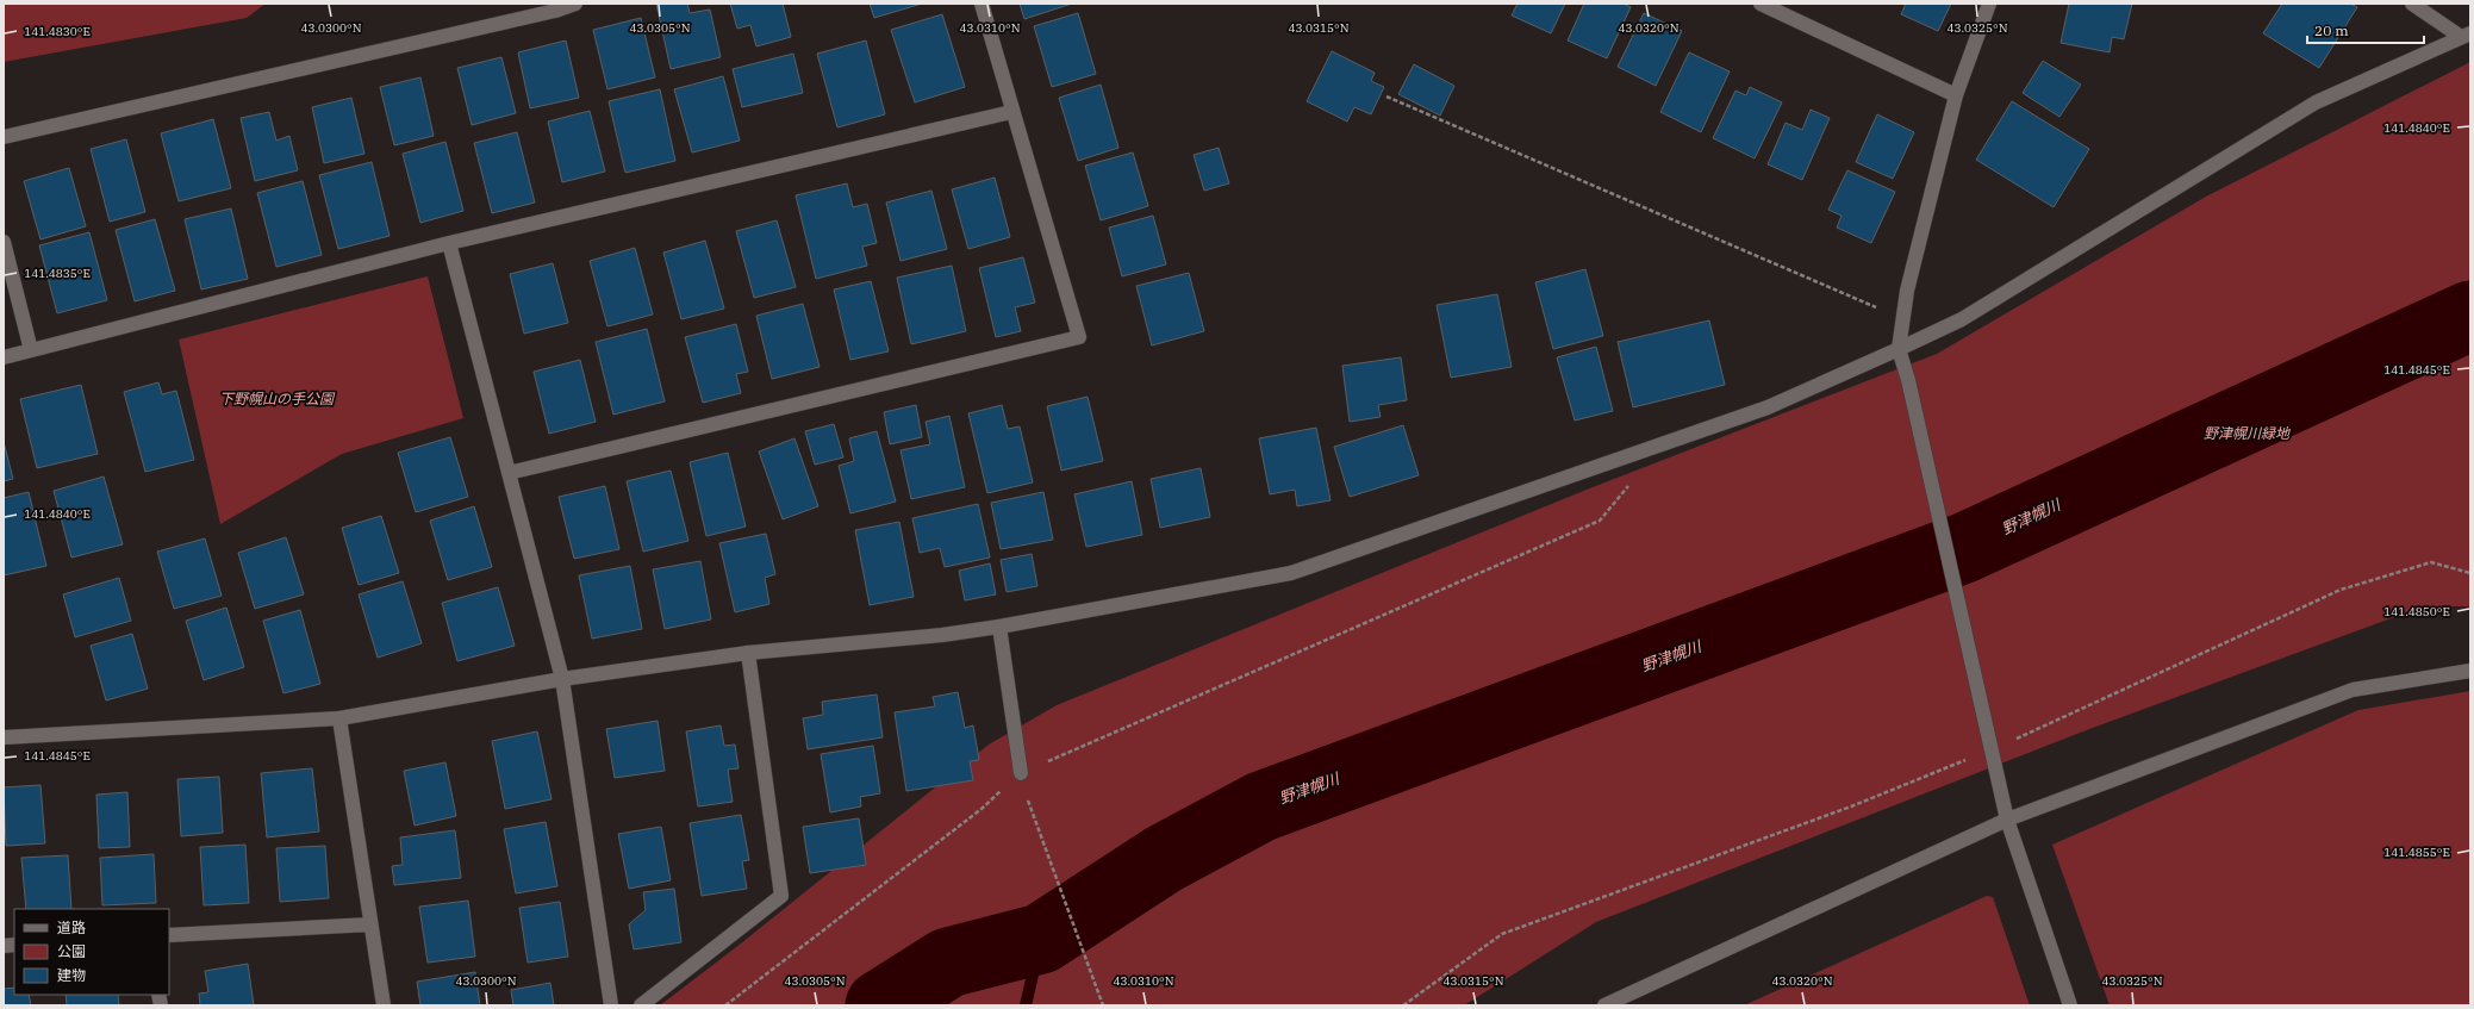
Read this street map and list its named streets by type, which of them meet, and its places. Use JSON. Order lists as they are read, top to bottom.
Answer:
{
  "water": ["野津幌川"],
  "parks": ["下野幌山の手公園", "野津幌川緑地"],
  "legend": ["道路", "公園", "建物"],
  "scale_bar": "20 m",
  "coordinates": [
    "43.0300°N",
    "43.0305°N",
    "43.0310°N",
    "43.0315°N",
    "43.0320°N",
    "43.0325°N",
    "141.4830°E",
    "141.4840°E",
    "141.4835°E",
    "141.4845°E",
    "141.4850°E",
    "141.4855°E"
  ]
}
